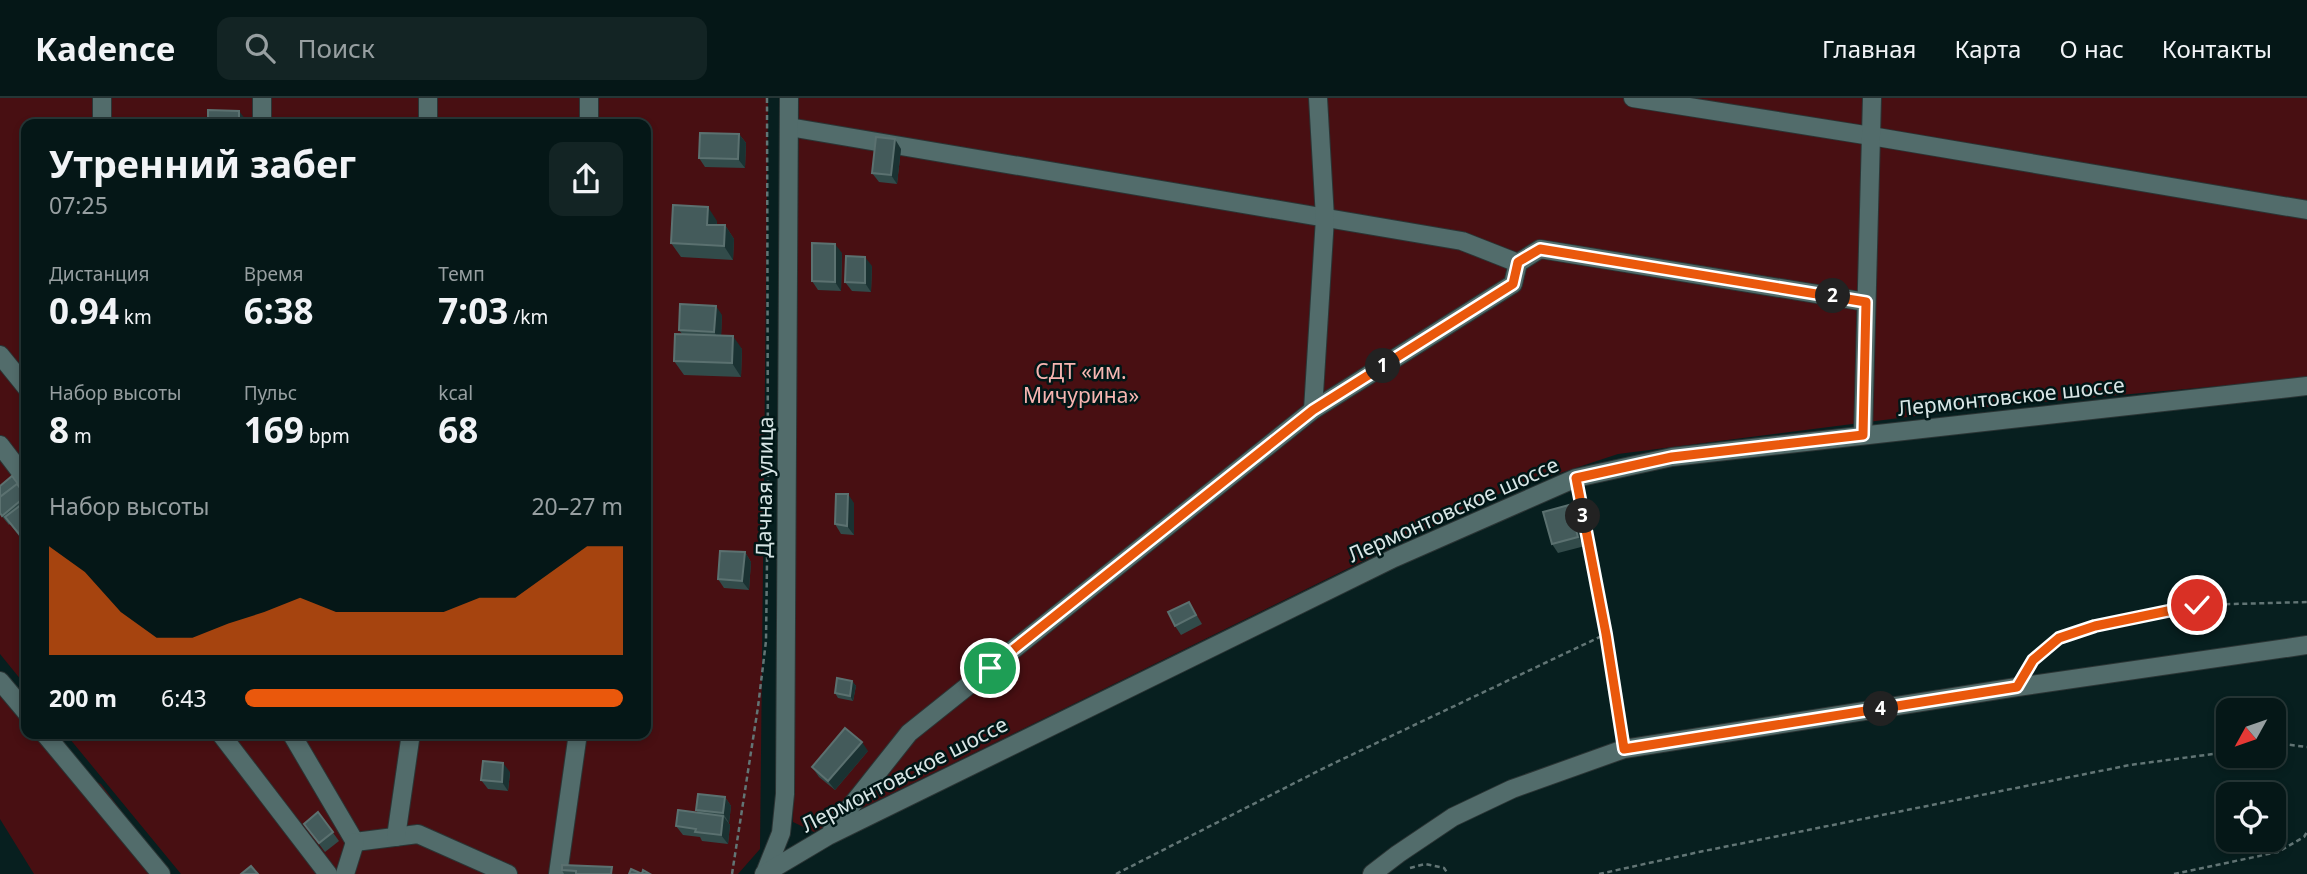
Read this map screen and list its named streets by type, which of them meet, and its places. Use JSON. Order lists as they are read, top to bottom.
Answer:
{
  "streets": {
    "street": ["Лермонтовское шоссе", "Дачная улица"]
  },
  "crossings": [
    ["Лермонтовское шоссе", "Дачная улица"]
  ],
  "parks": ["СДТ «им. Мичурина»"],
  "north": "bottom left",
  "page": {
    "header": "Kadence",
    "search": "Поиск",
    "nav": [
      "Главная",
      "Карта",
      "О нас",
      "Контакты"
    ],
    "heading": ["Утренний забег", "07:25"],
    "stats": [
      ["Дистанция", "0.94 km"],
      ["Время", "6:38"],
      ["Темп", "7:03 /km"],
      ["Набор высоты", "8 m"],
      ["Пульс", "169 bpm"],
      ["kcal", "68"]
    ],
    "pins": [
      "2",
      "1",
      "3",
      "4"
    ],
    "chart": ["Набор высоты", "20–27 m"],
    "list": [
      {
        "name": "200 m",
        "note": "6:43"
      }
    ]
  }
}
